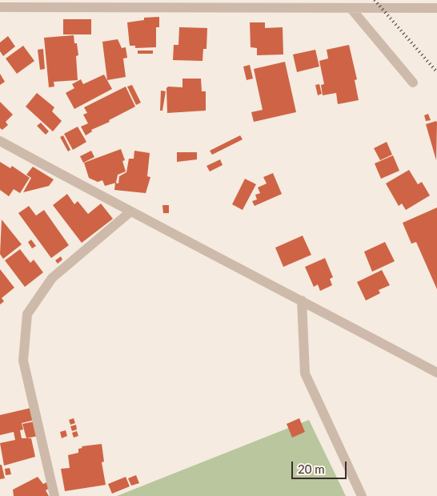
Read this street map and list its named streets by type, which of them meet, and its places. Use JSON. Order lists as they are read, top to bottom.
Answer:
{
  "scale_bar": "20 m"
}
